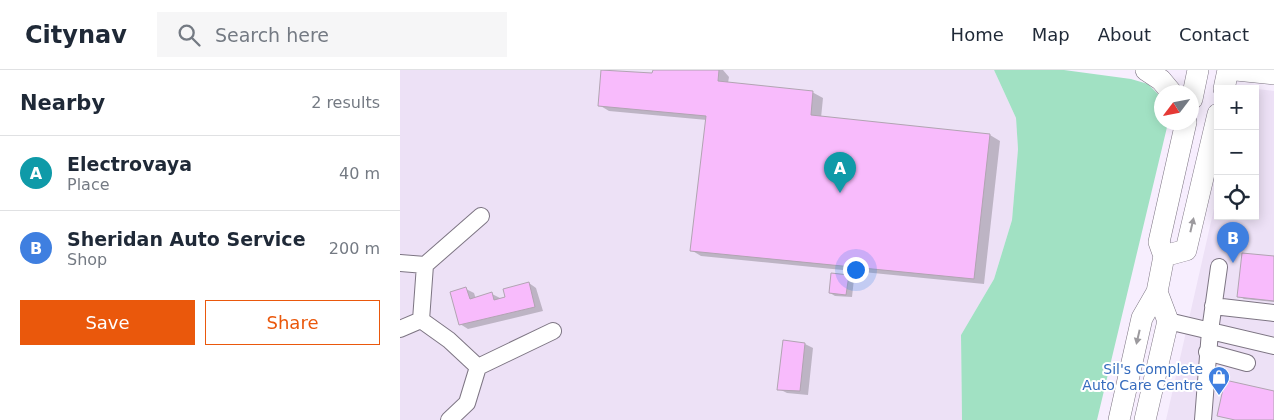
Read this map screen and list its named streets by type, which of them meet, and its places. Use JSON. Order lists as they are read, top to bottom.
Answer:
{
  "places": {
    "shop": ["Sil's Complete Auto Care Centre"]
  },
  "north": "bottom left",
  "page": {
    "header": "Citynav",
    "search": "Search here",
    "nav": [
      "Home",
      "Map",
      "About",
      "Contact"
    ],
    "heading": ["Nearby", "2 results"],
    "map_buttons": ["+", "−"],
    "list": [
      {
        "mark": "A",
        "name": "Electrovaya",
        "note": "Place",
        "value": "40 m"
      },
      {
        "mark": "B",
        "name": "Sheridan Auto Service",
        "note": "Shop",
        "value": "200 m"
      }
    ],
    "pins": ["A", "B"],
    "buttons": ["Save", "Share"]
  }
}
